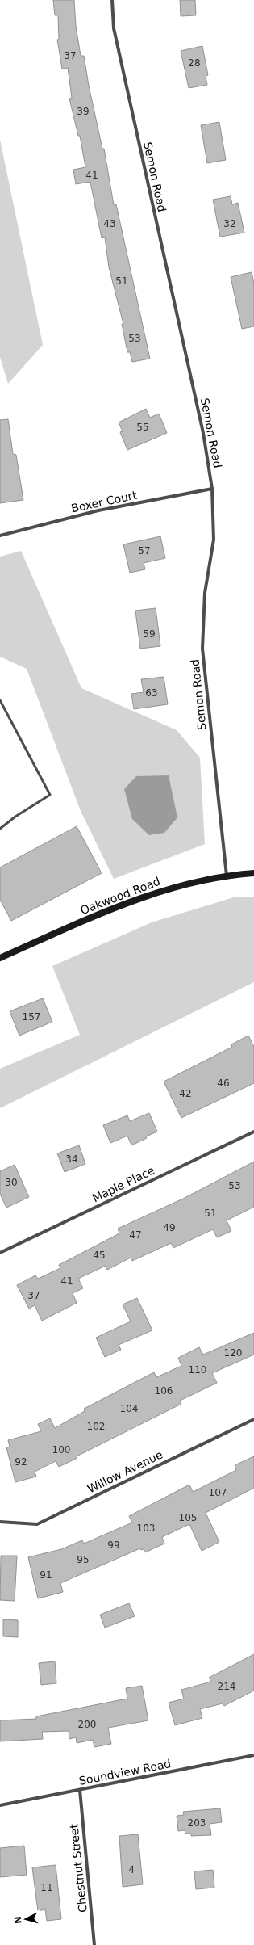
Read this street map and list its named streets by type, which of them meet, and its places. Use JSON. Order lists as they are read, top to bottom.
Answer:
{
  "streets": {
    "main road": ["Oakwood Road"],
    "street": [
      "Semon Road",
      "Boxer Court",
      "Maple Place",
      "Willow Avenue",
      "Soundview Road",
      "Chestnut Street"
    ]
  },
  "crossings": [
    ["Semon Road", "Boxer Court"],
    ["Semon Road", "Oakwood Road"],
    ["Soundview Road", "Chestnut Street"]
  ],
  "house_numbers": [
    "37",
    "28",
    "39",
    "41",
    "43",
    "32",
    "51",
    "53",
    "55",
    "57",
    "59",
    "63",
    "157",
    "46",
    "42",
    "34",
    "30",
    "53",
    "51",
    "49",
    "47",
    "45",
    "41",
    "37",
    "120",
    "110",
    "106",
    "104",
    "102",
    "100",
    "92",
    "107",
    "105",
    "103",
    "99",
    "95",
    "91",
    "214",
    "200",
    "203",
    "4",
    "11"
  ],
  "north": "left"
}
